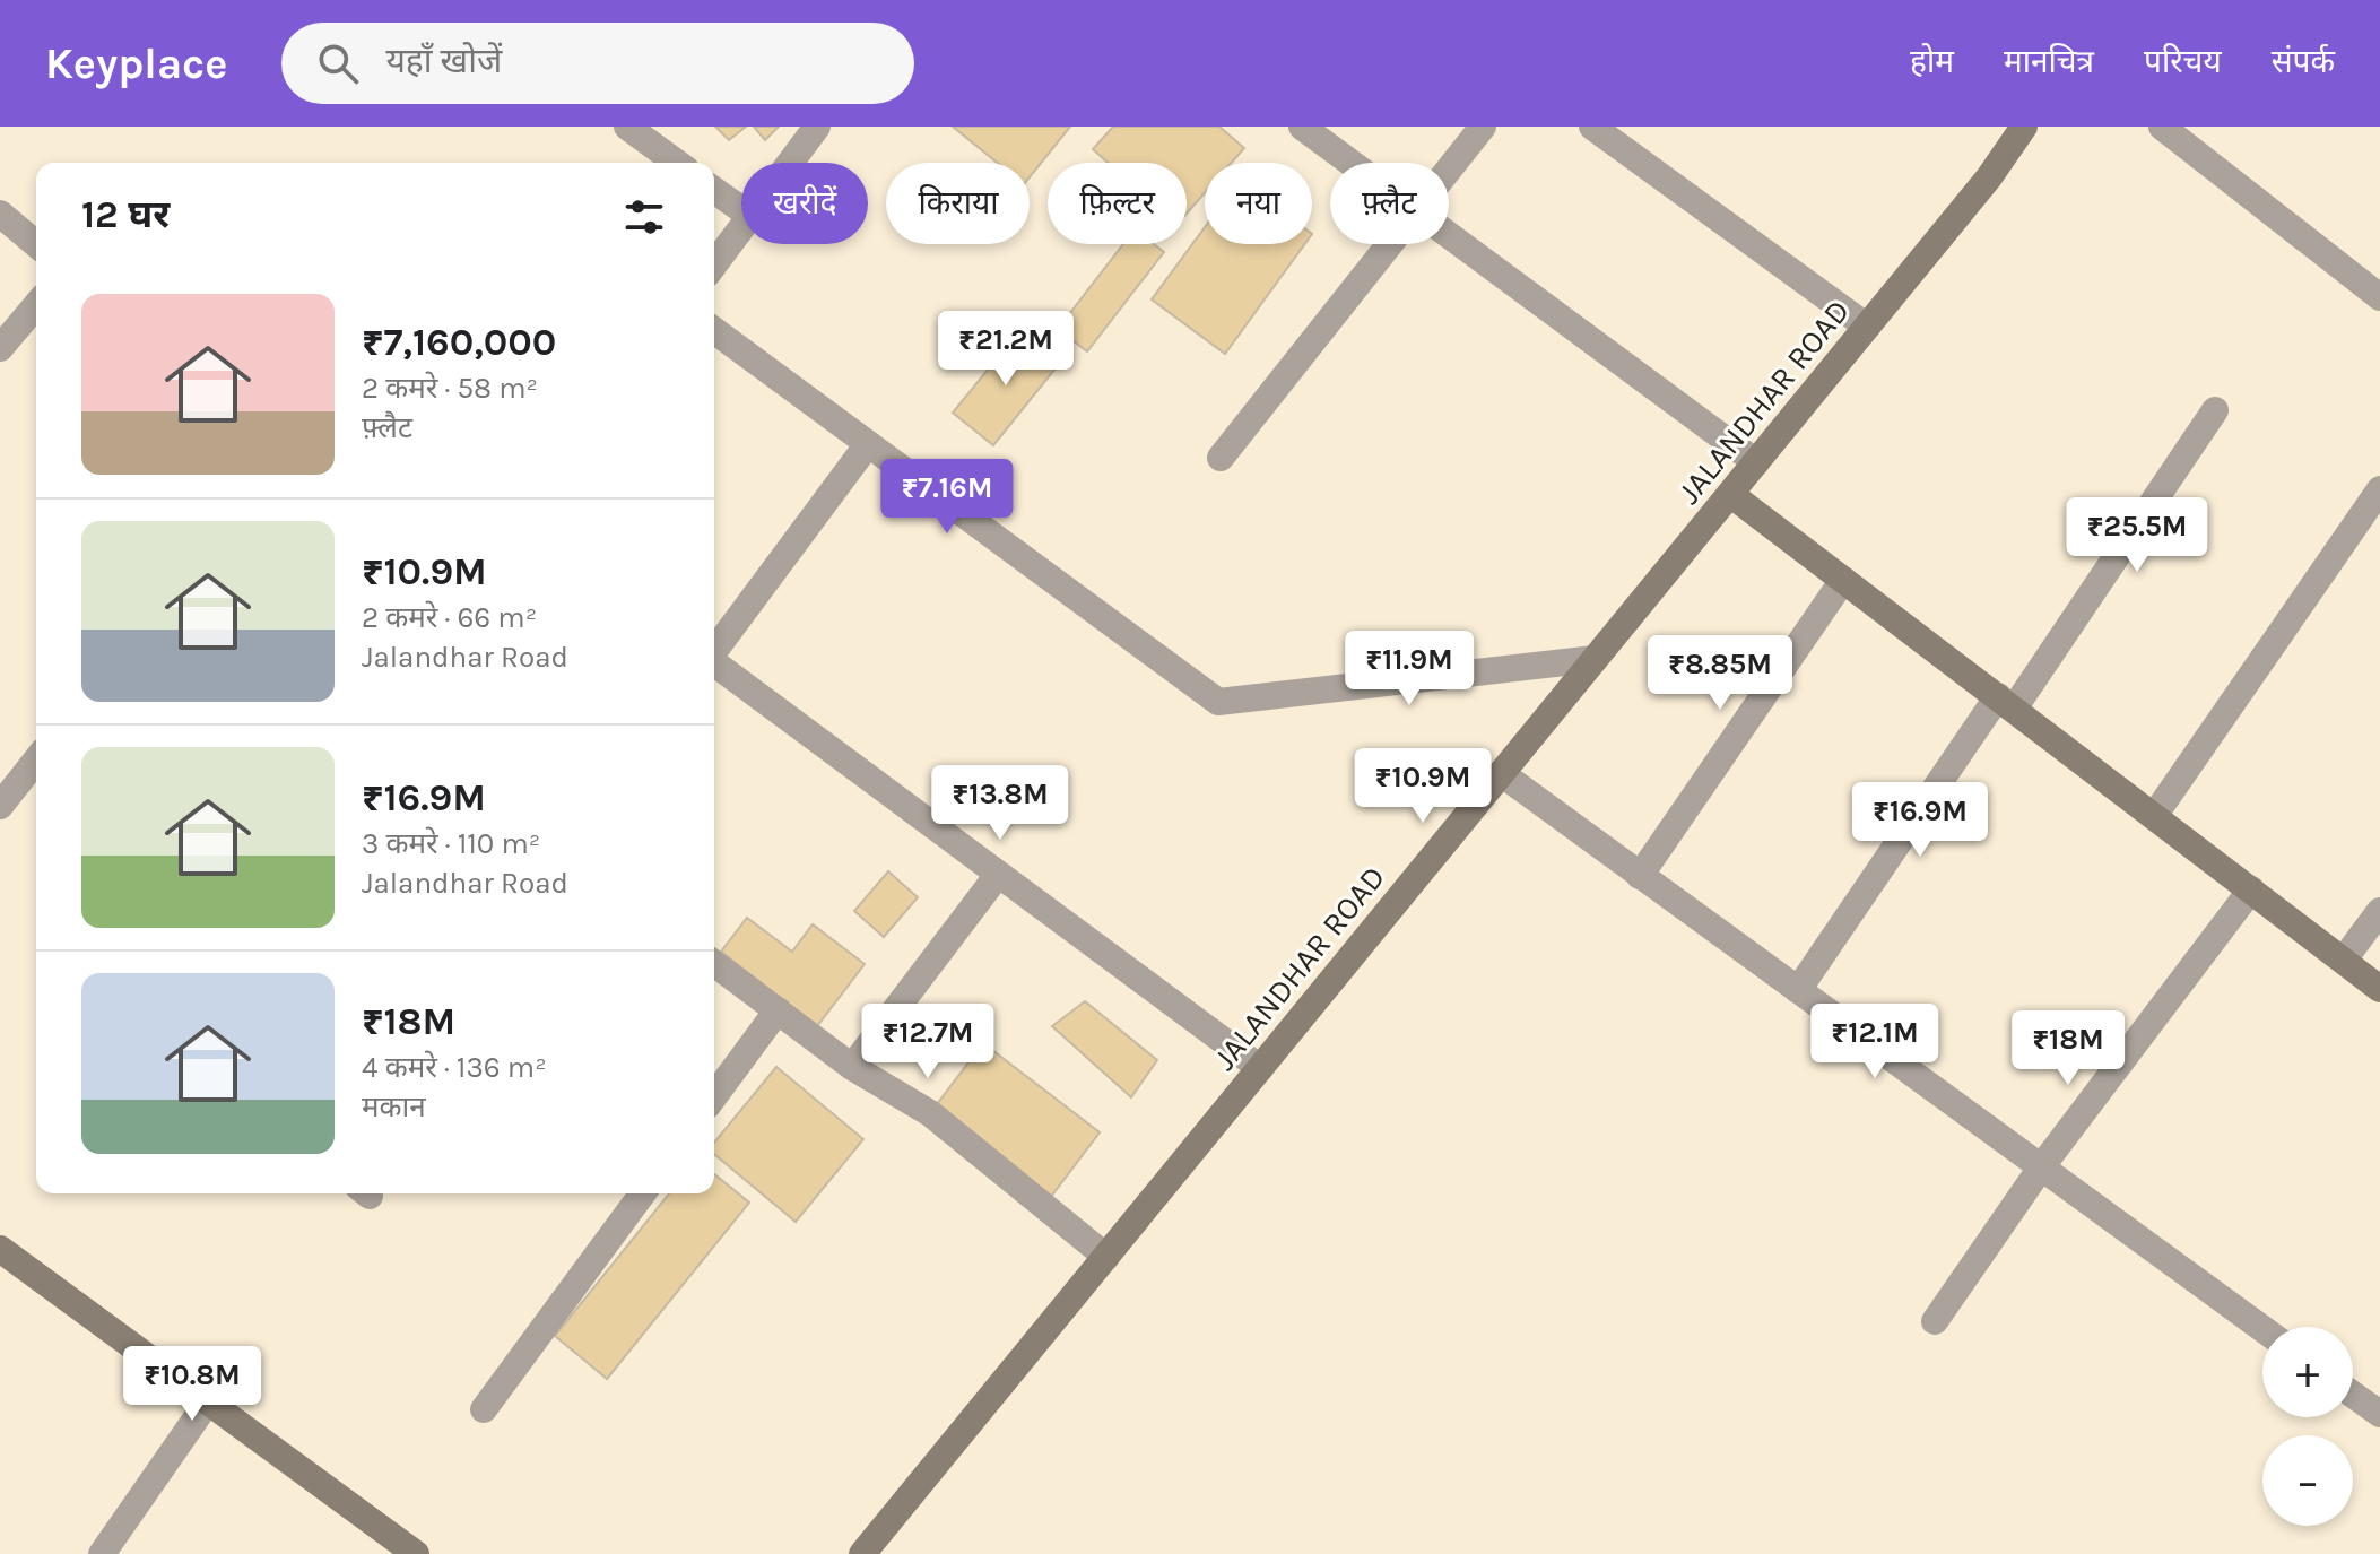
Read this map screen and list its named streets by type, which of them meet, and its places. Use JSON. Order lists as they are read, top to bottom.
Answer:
{
  "streets": {
    "main road": ["JALANDHAR ROAD"]
  },
  "page": {
    "header": "Keyplace",
    "search": "यहाँ खोजें",
    "nav": [
      "होम",
      "मानचित्र",
      "परिचय",
      "संपर्क"
    ],
    "chip": [
      "खरीदें",
      "किराया",
      "फ़िल्टर",
      "नया",
      "फ़्लैट"
    ],
    "heading": "12 घर",
    "list": [
      {
        "name": "₹7,160,000",
        "note": "2 कमरे · 58 m² · फ़्लैट"
      },
      {
        "name": "₹10.9M",
        "note": "2 कमरे · 66 m² · Jalandhar Road"
      },
      {
        "name": "₹16.9M",
        "note": "3 कमरे · 110 m² · Jalandhar Road"
      },
      {
        "name": "₹18M",
        "note": "4 कमरे · 136 m² · मकान"
      }
    ],
    "price": [
      "₹21.2M",
      "₹7.16M",
      "₹25.5M",
      "₹11.9M",
      "₹8.85M",
      "₹10.9M",
      "₹13.8M",
      "₹16.9M",
      "₹12.7M",
      "₹12.1M",
      "₹18M",
      "₹10.8M"
    ],
    "map_buttons": ["+", "−"]
  }
}
